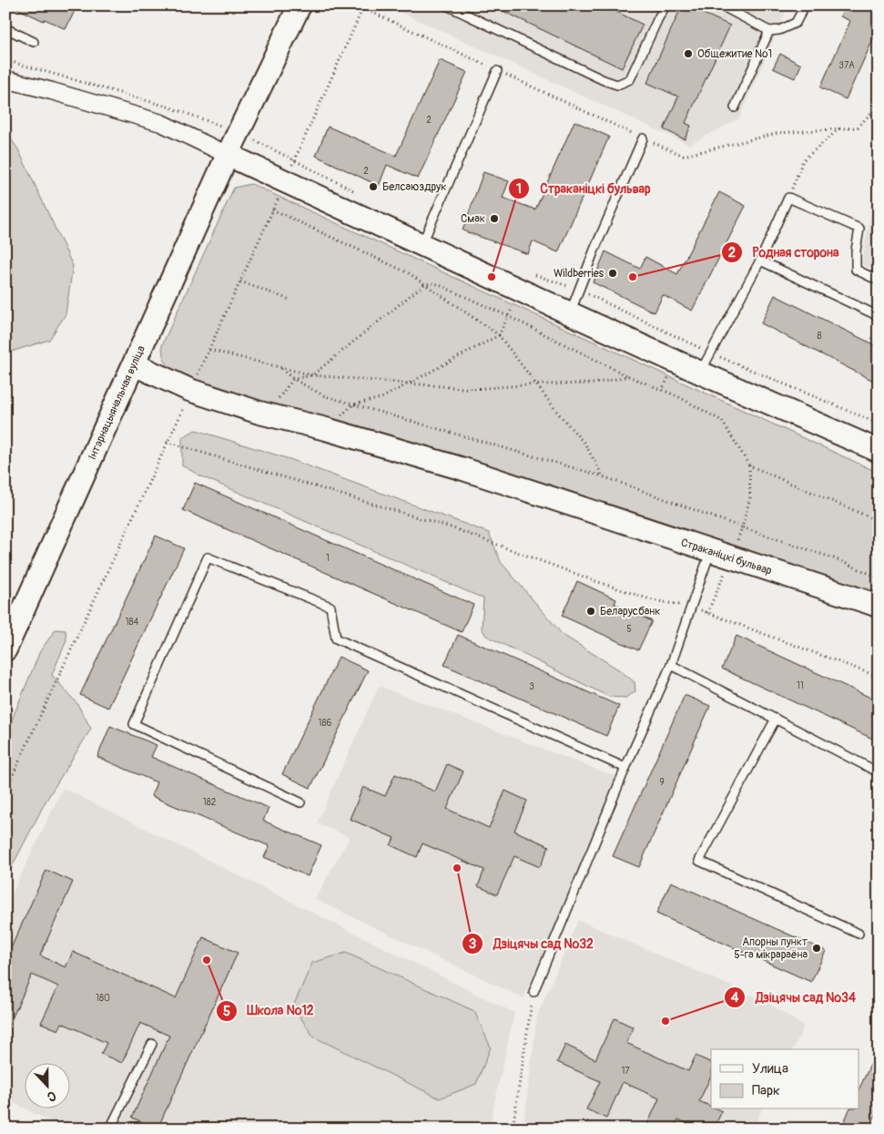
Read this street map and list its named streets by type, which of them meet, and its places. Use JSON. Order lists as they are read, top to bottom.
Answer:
{
  "streets": {
    "street": ["Інтэрнацыянальная вуліца", "Страканіцкі бульвар"]
  },
  "crossings": [
    ["Інтэрнацыянальная вуліца", "Страканіцкі бульвар"]
  ],
  "places": [
    "Общежитие №1",
    "Белсаюздрук",
    "Смак",
    "Wildberries",
    "Страканіцкі бульвар",
    "Родная сторона",
    "Беларусбанк",
    "Дзіцячы сад №32",
    "Апорны пункт 5-га мікрараёна",
    "Школа №12",
    "Дзіцячы сад №34"
  ],
  "house_numbers": [
    "37А",
    "2",
    "2",
    "8",
    "1",
    "184",
    "5",
    "11",
    "3",
    "186",
    "9",
    "182",
    "180",
    "17"
  ],
  "legend": ["Улица", "Парк"],
  "north": "bottom"
}
